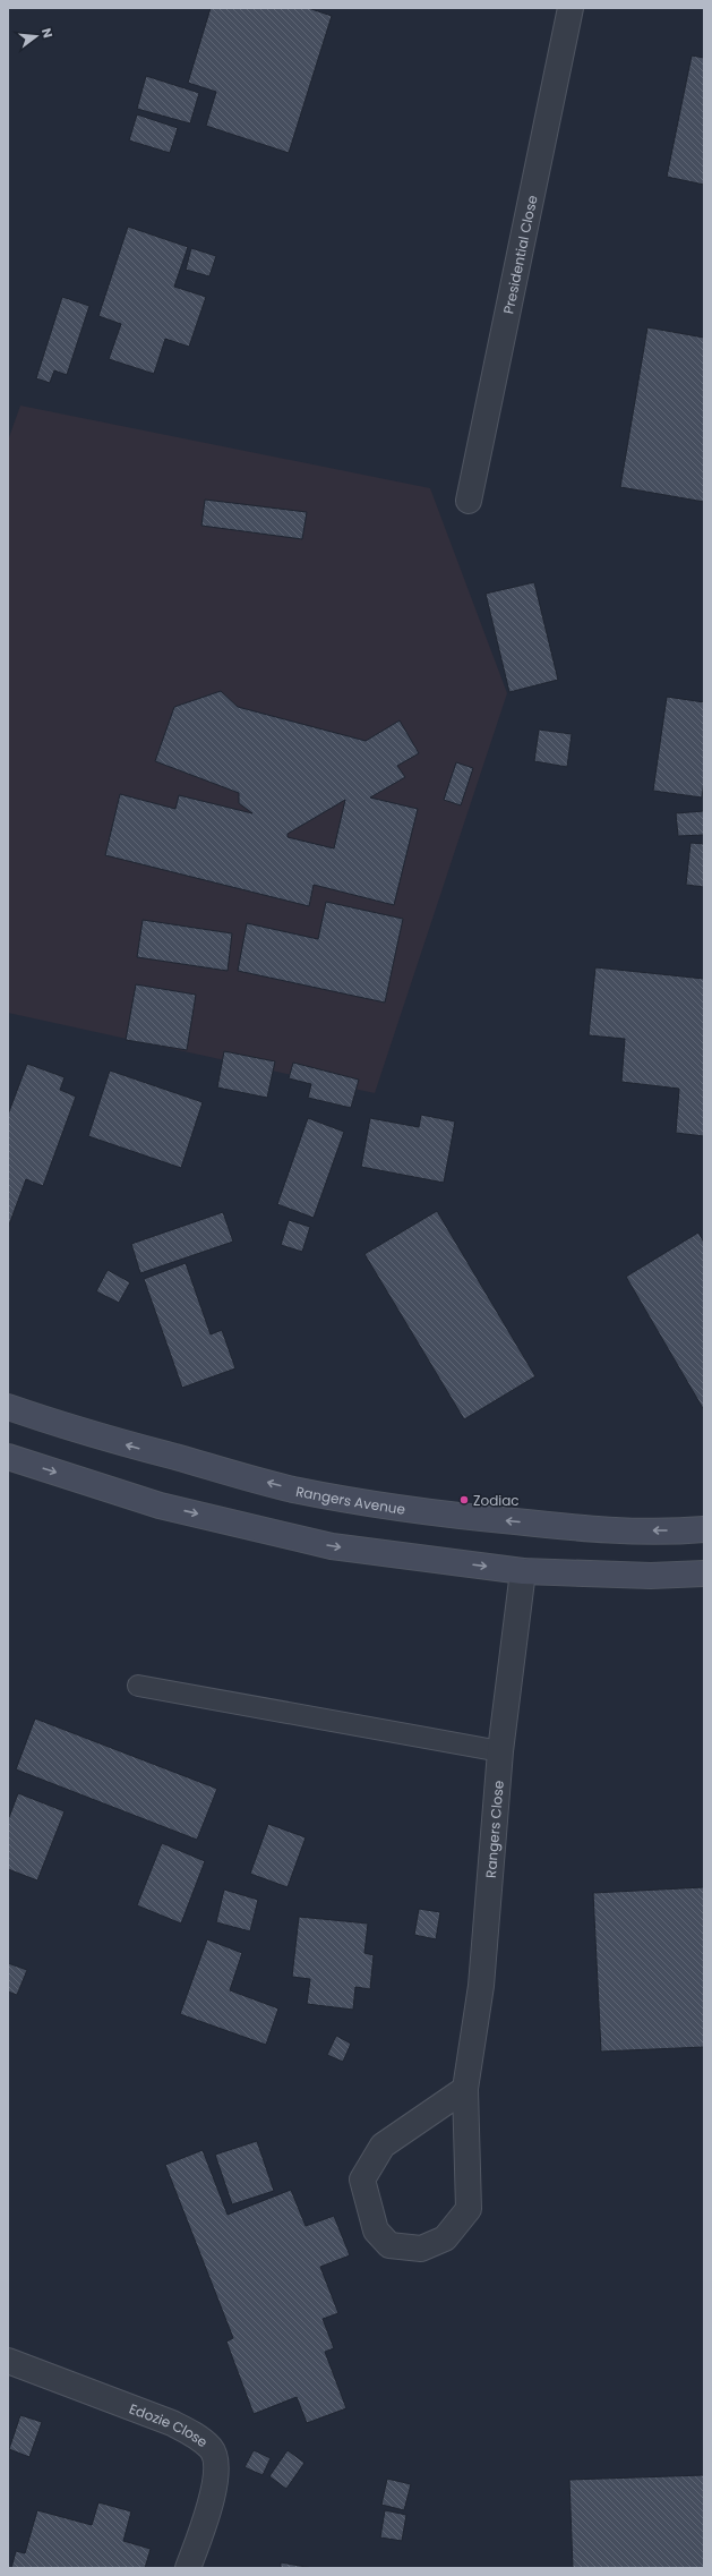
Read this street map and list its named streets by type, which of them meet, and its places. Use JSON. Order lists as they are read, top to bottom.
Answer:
{
  "streets": {
    "main road": ["Rangers Avenue"],
    "street": ["Presidential Close", "Rangers Close", "Edozie Close"]
  },
  "places": ["Zodiac"],
  "north": "right"
}
